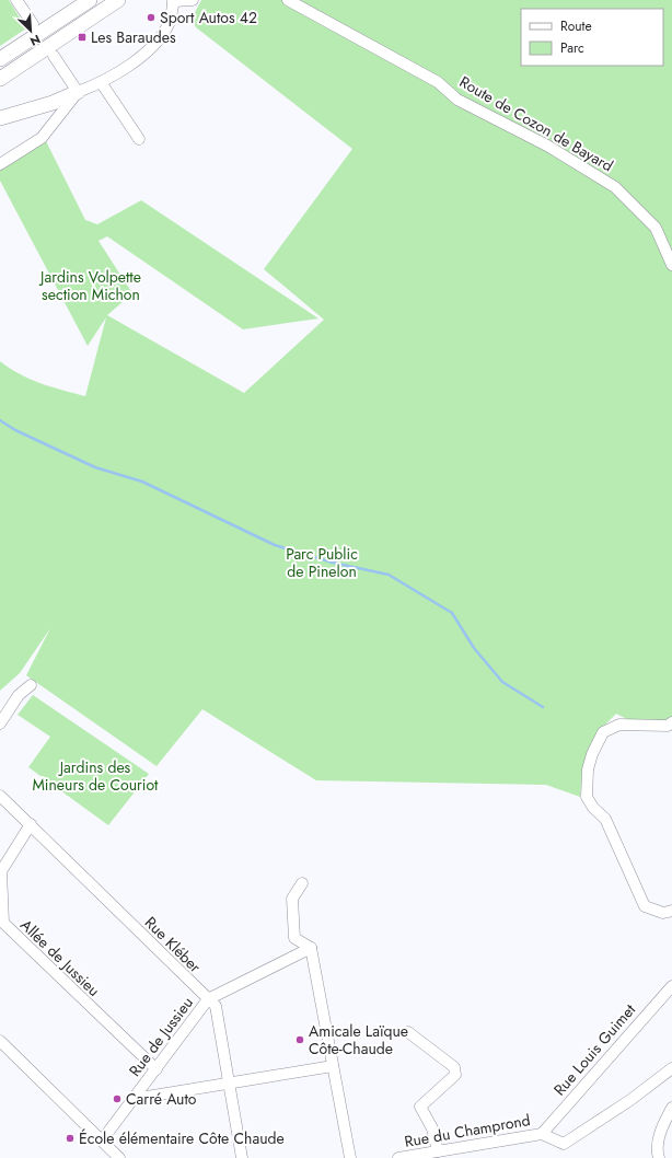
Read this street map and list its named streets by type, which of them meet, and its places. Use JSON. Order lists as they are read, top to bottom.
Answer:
{
  "streets": {
    "street": [
      "Route de Cozon de Bayard",
      "Rue Kléber",
      "Allée de Jussieu",
      "Rue de Jussieu",
      "Rue Louis Guimet",
      "Rue du Champrond"
    ]
  },
  "crossings": [
    ["Rue Kléber", "Allée de Jussieu"],
    ["Rue Kléber", "Rue de Jussieu"],
    ["Allée de Jussieu", "Rue de Jussieu"],
    ["Rue Louis Guimet", "Rue du Champrond"]
  ],
  "parks": ["Jardins Volpette section Michon", "Parc Public de Pinelon", "Jardins des Mineurs de Couriot"],
  "places": {
    "other": [
      "Sport Autos 42",
      "Amicale Laïque Côte-Chaude",
      "Carré Auto",
      "École élémentaire Côte Chaude"
    ],
    "transit": ["Les Baraudes"]
  },
  "legend": ["Route", "Parc"],
  "north": "bottom right"
}
